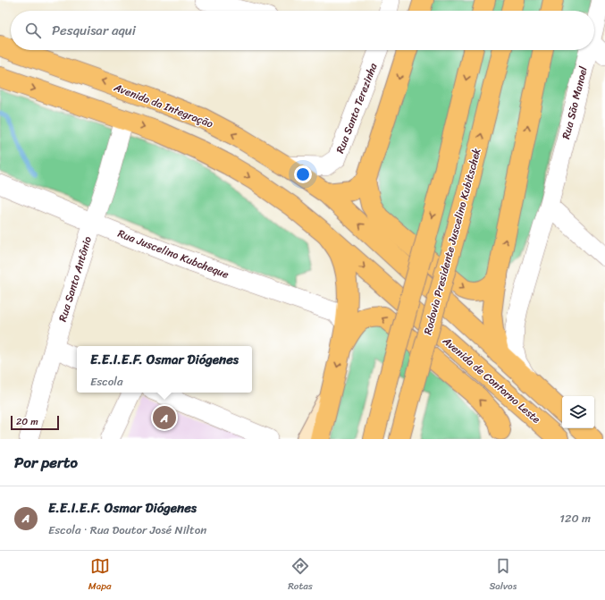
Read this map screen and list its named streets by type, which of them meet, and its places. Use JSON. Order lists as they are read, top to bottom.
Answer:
{
  "streets": {
    "main road": ["Avenida da Integração", "Rodovia Presidente Juscelino Kubitschek", "Avenida de Contorno Leste"],
    "street": [
      "Rua São Manoel",
      "Rua Santa Terezinha",
      "Rua Juscelino Kubcheque",
      "Rua Santo Antônio"
    ]
  },
  "crossings": [
    ["Avenida da Integração", "Rua Santa Terezinha"],
    ["Rua Juscelino Kubcheque", "Rua Santo Antônio"]
  ],
  "one_way": ["Avenida de Contorno Leste"],
  "scale_bar": "20 m",
  "page": {
    "search": "Pesquisar aqui",
    "popup": ["E.E.I.E.F. Osmar Diógenes", "Escola"],
    "pins": "A",
    "scale": "20 m",
    "heading": "Por perto",
    "list": [
      {
        "mark": "A",
        "name": "E.E.I.E.F. Osmar Diógenes",
        "note": "Escola · Rua Doutor José Nilton",
        "value": "120 m"
      }
    ],
    "nav": ["Mapa", "Rotas", "Salvos"]
  }
}
